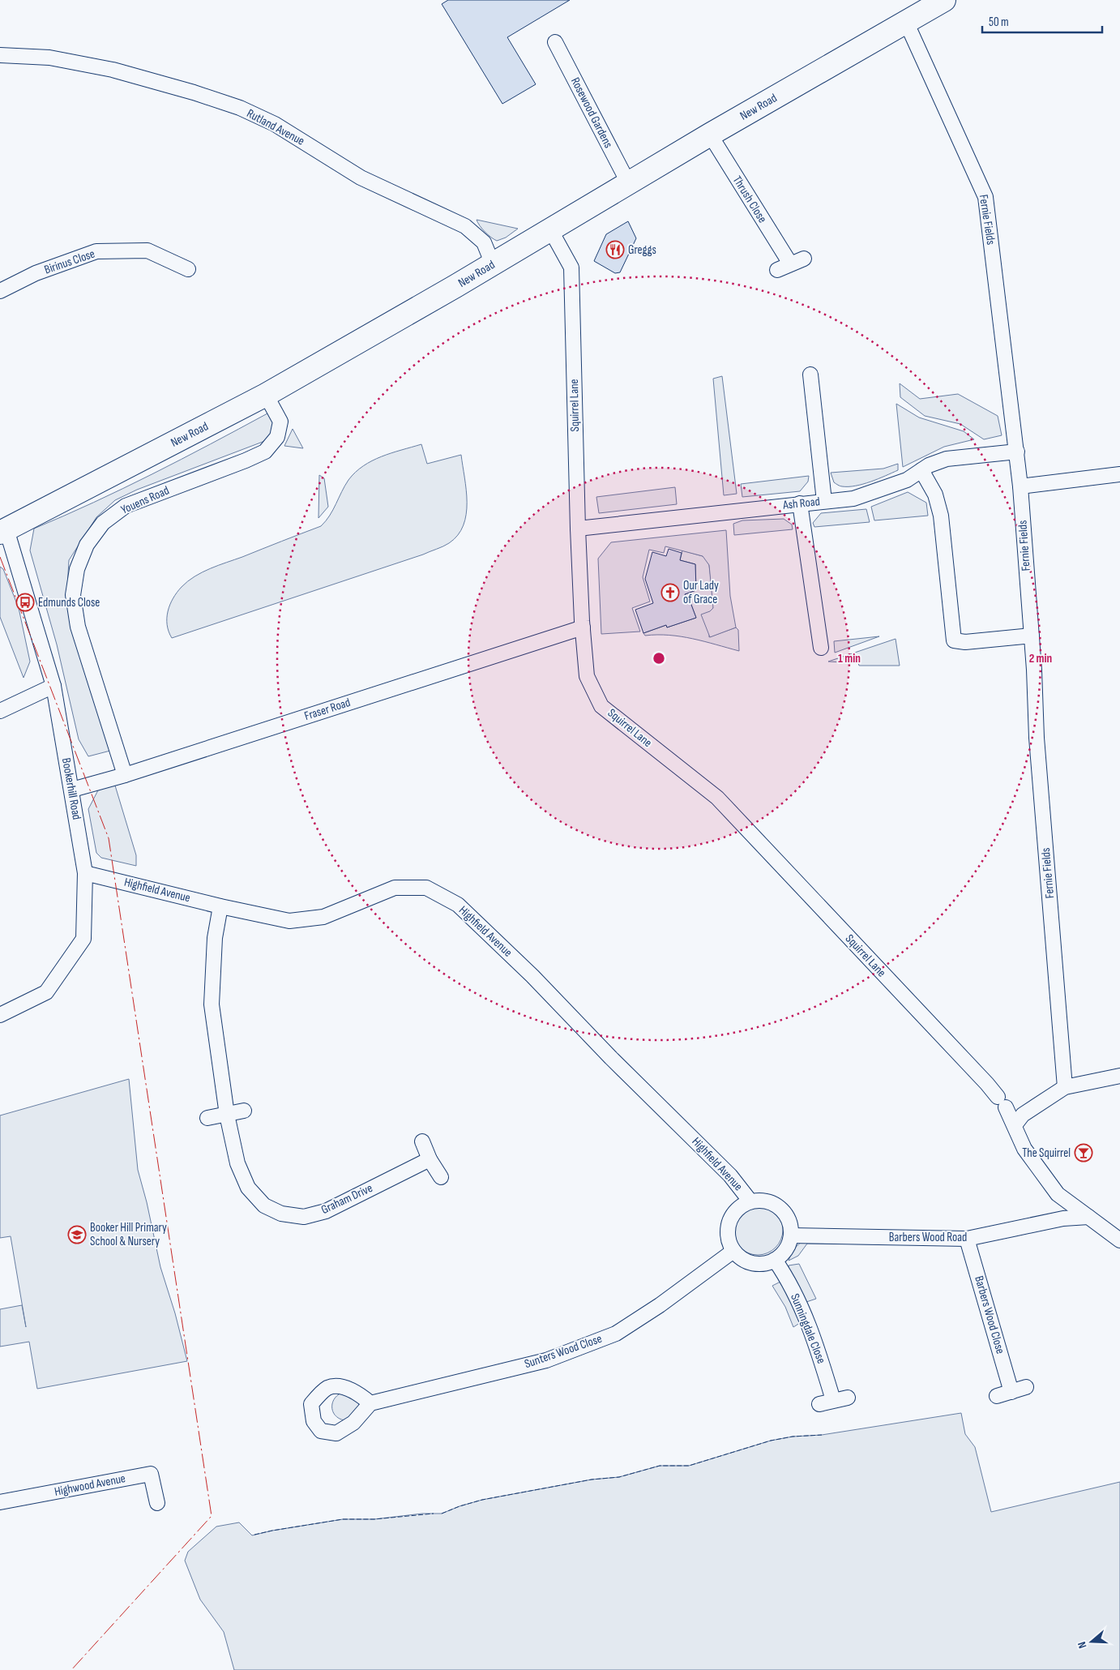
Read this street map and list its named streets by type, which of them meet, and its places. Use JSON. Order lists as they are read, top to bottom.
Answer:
{
  "streets": {
    "highway": ["New Road"],
    "street": [
      "Rosewood Gardens",
      "Rutland Avenue",
      "Thrush Close",
      "Fernie Fields",
      "Birinus Close",
      "Squirrel Lane",
      "Youens Road",
      "Ash Road",
      "Fraser Road",
      "Bookerhill Road",
      "Highfield Avenue",
      "Graham Drive",
      "Barbers Wood Road",
      "Barbers Wood Close",
      "Sunningdale Close",
      "Sunters Wood Close",
      "Highwood Avenue"
    ]
  },
  "crossings": [
    ["New Road", "Rosewood Gardens"],
    ["New Road", "Rutland Avenue"],
    ["New Road", "Thrush Close"],
    ["New Road", "Fernie Fields"],
    ["New Road", "Squirrel Lane"],
    ["New Road", "Youens Road"],
    ["New Road", "Bookerhill Road"],
    ["Fernie Fields", "Ash Road"],
    ["Squirrel Lane", "Ash Road"],
    ["Squirrel Lane", "Fraser Road"],
    ["Squirrel Lane", "Barbers Wood Road"],
    ["Youens Road", "Fraser Road"],
    ["Fraser Road", "Bookerhill Road"],
    ["Bookerhill Road", "Highfield Avenue"],
    ["Highfield Avenue", "Graham Drive"],
    ["Highfield Avenue", "Barbers Wood Road"],
    ["Highfield Avenue", "Sunningdale Close"],
    ["Highfield Avenue", "Sunters Wood Close"],
    ["Barbers Wood Road", "Barbers Wood Close"],
    ["Barbers Wood Road", "Sunningdale Close"],
    ["Barbers Wood Road", "Sunters Wood Close"],
    ["Sunningdale Close", "Sunters Wood Close"]
  ],
  "places": {
    "restaurant": ["Greggs"],
    "church": ["Our Lady of Grace"],
    "bus stop": ["Edmunds Close"],
    "bar": ["The Squirrel"],
    "school or university": ["Booker Hill Primary School & Nursery"]
  },
  "scale_bar": "50 m",
  "north": "left",
  "rings": ["1 min", "2 min"]
}
